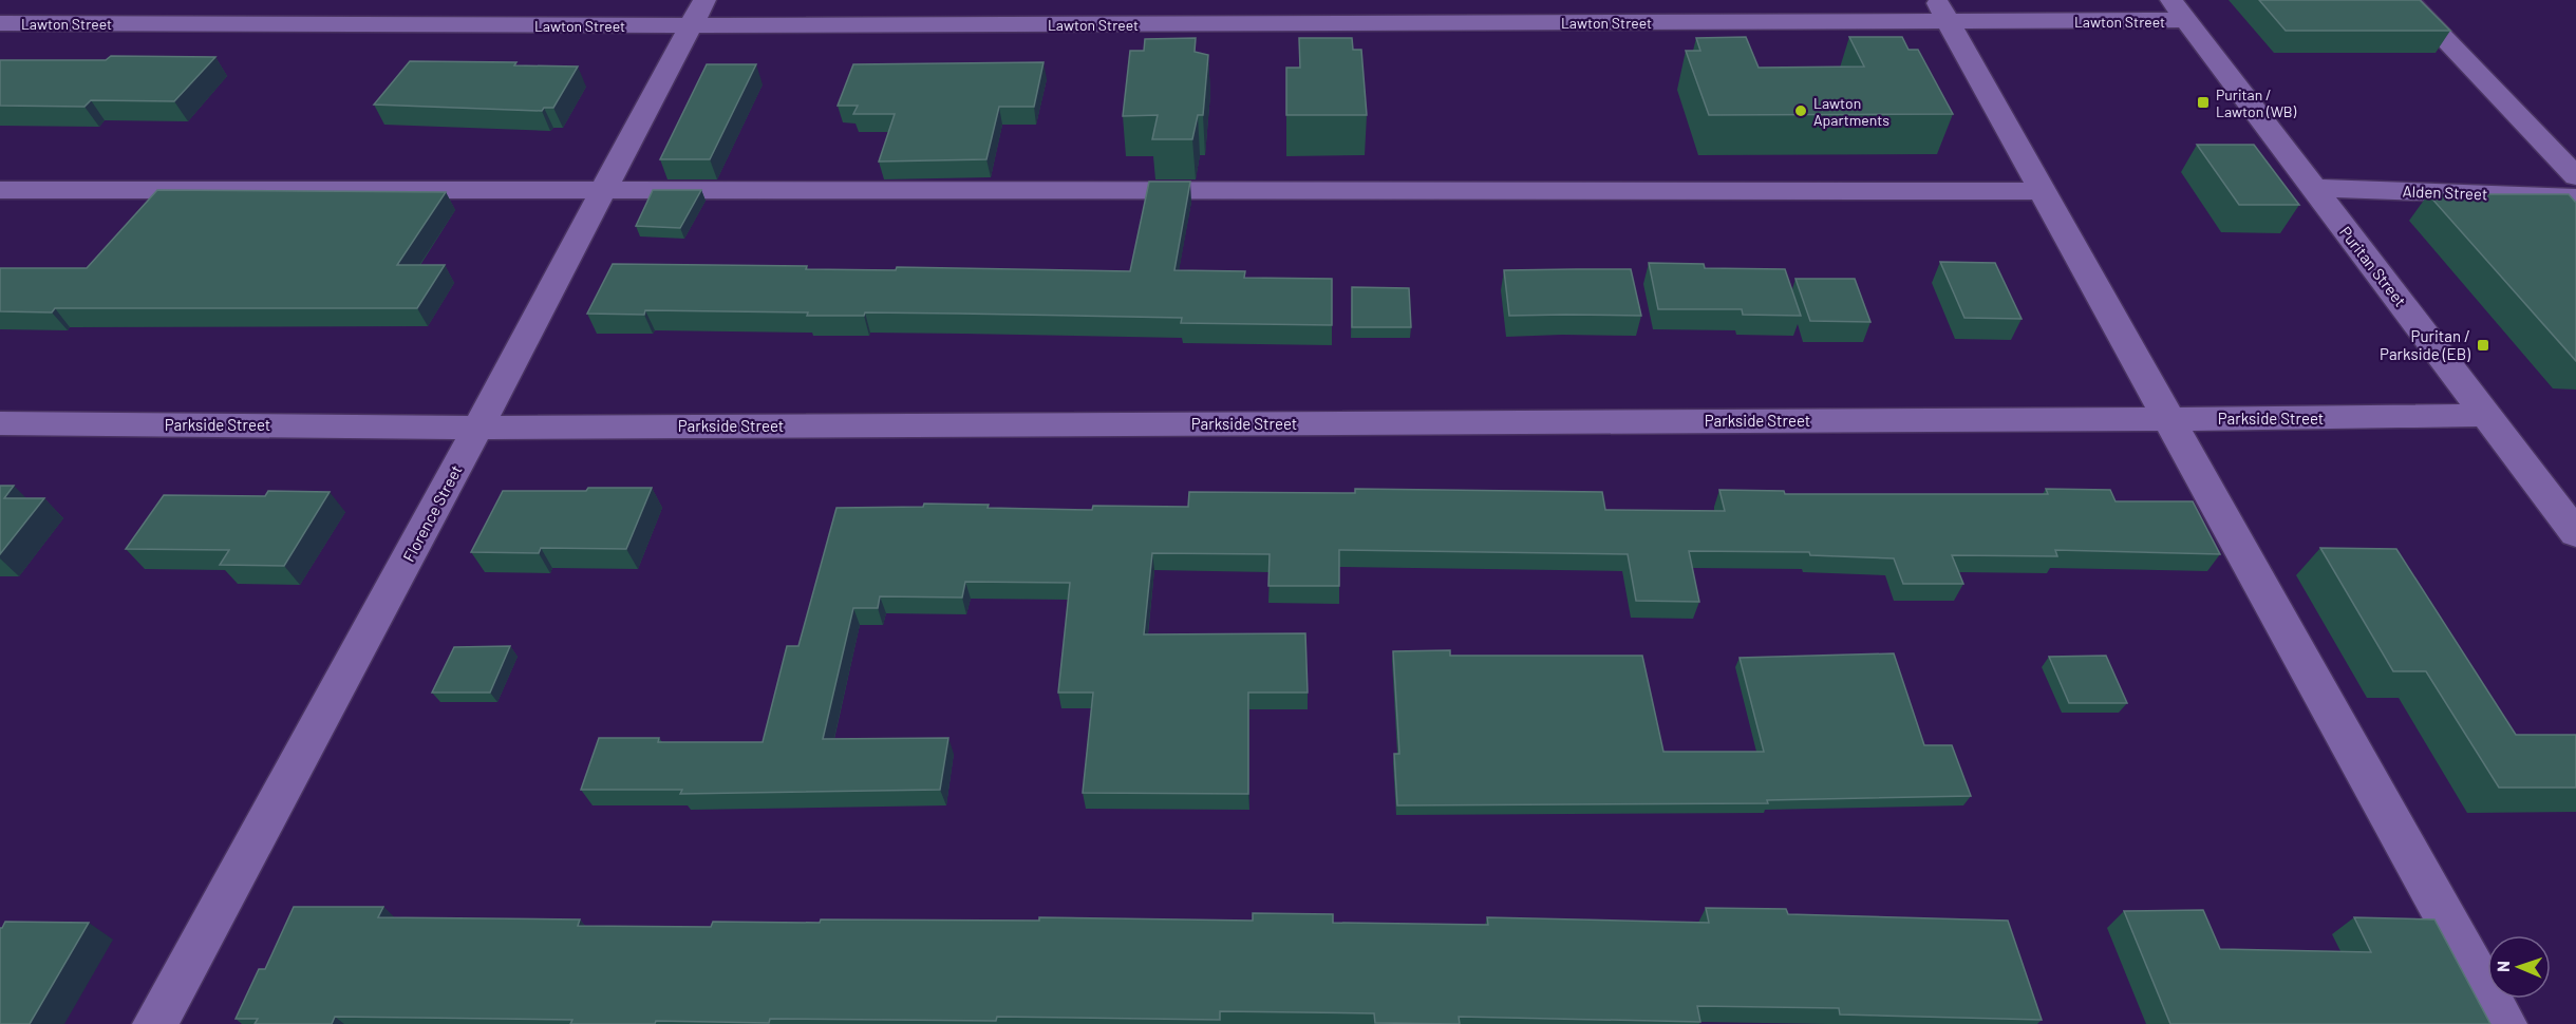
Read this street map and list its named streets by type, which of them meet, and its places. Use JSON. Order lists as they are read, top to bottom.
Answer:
{
  "streets": {
    "street": [
      "Lawton Street",
      "Alden Street",
      "Puritan Street",
      "Parkside Street",
      "Florence Street"
    ]
  },
  "crossings": [
    ["Lawton Street", "Puritan Street"],
    ["Lawton Street", "Florence Street"],
    ["Alden Street", "Puritan Street"],
    ["Puritan Street", "Parkside Street"],
    ["Parkside Street", "Florence Street"]
  ],
  "places": {
    "transit": ["Puritan / Lawton (WB)", "Puritan / Parkside (EB)"],
    "other": ["Lawton Apartments"]
  },
  "north": "left"
}
